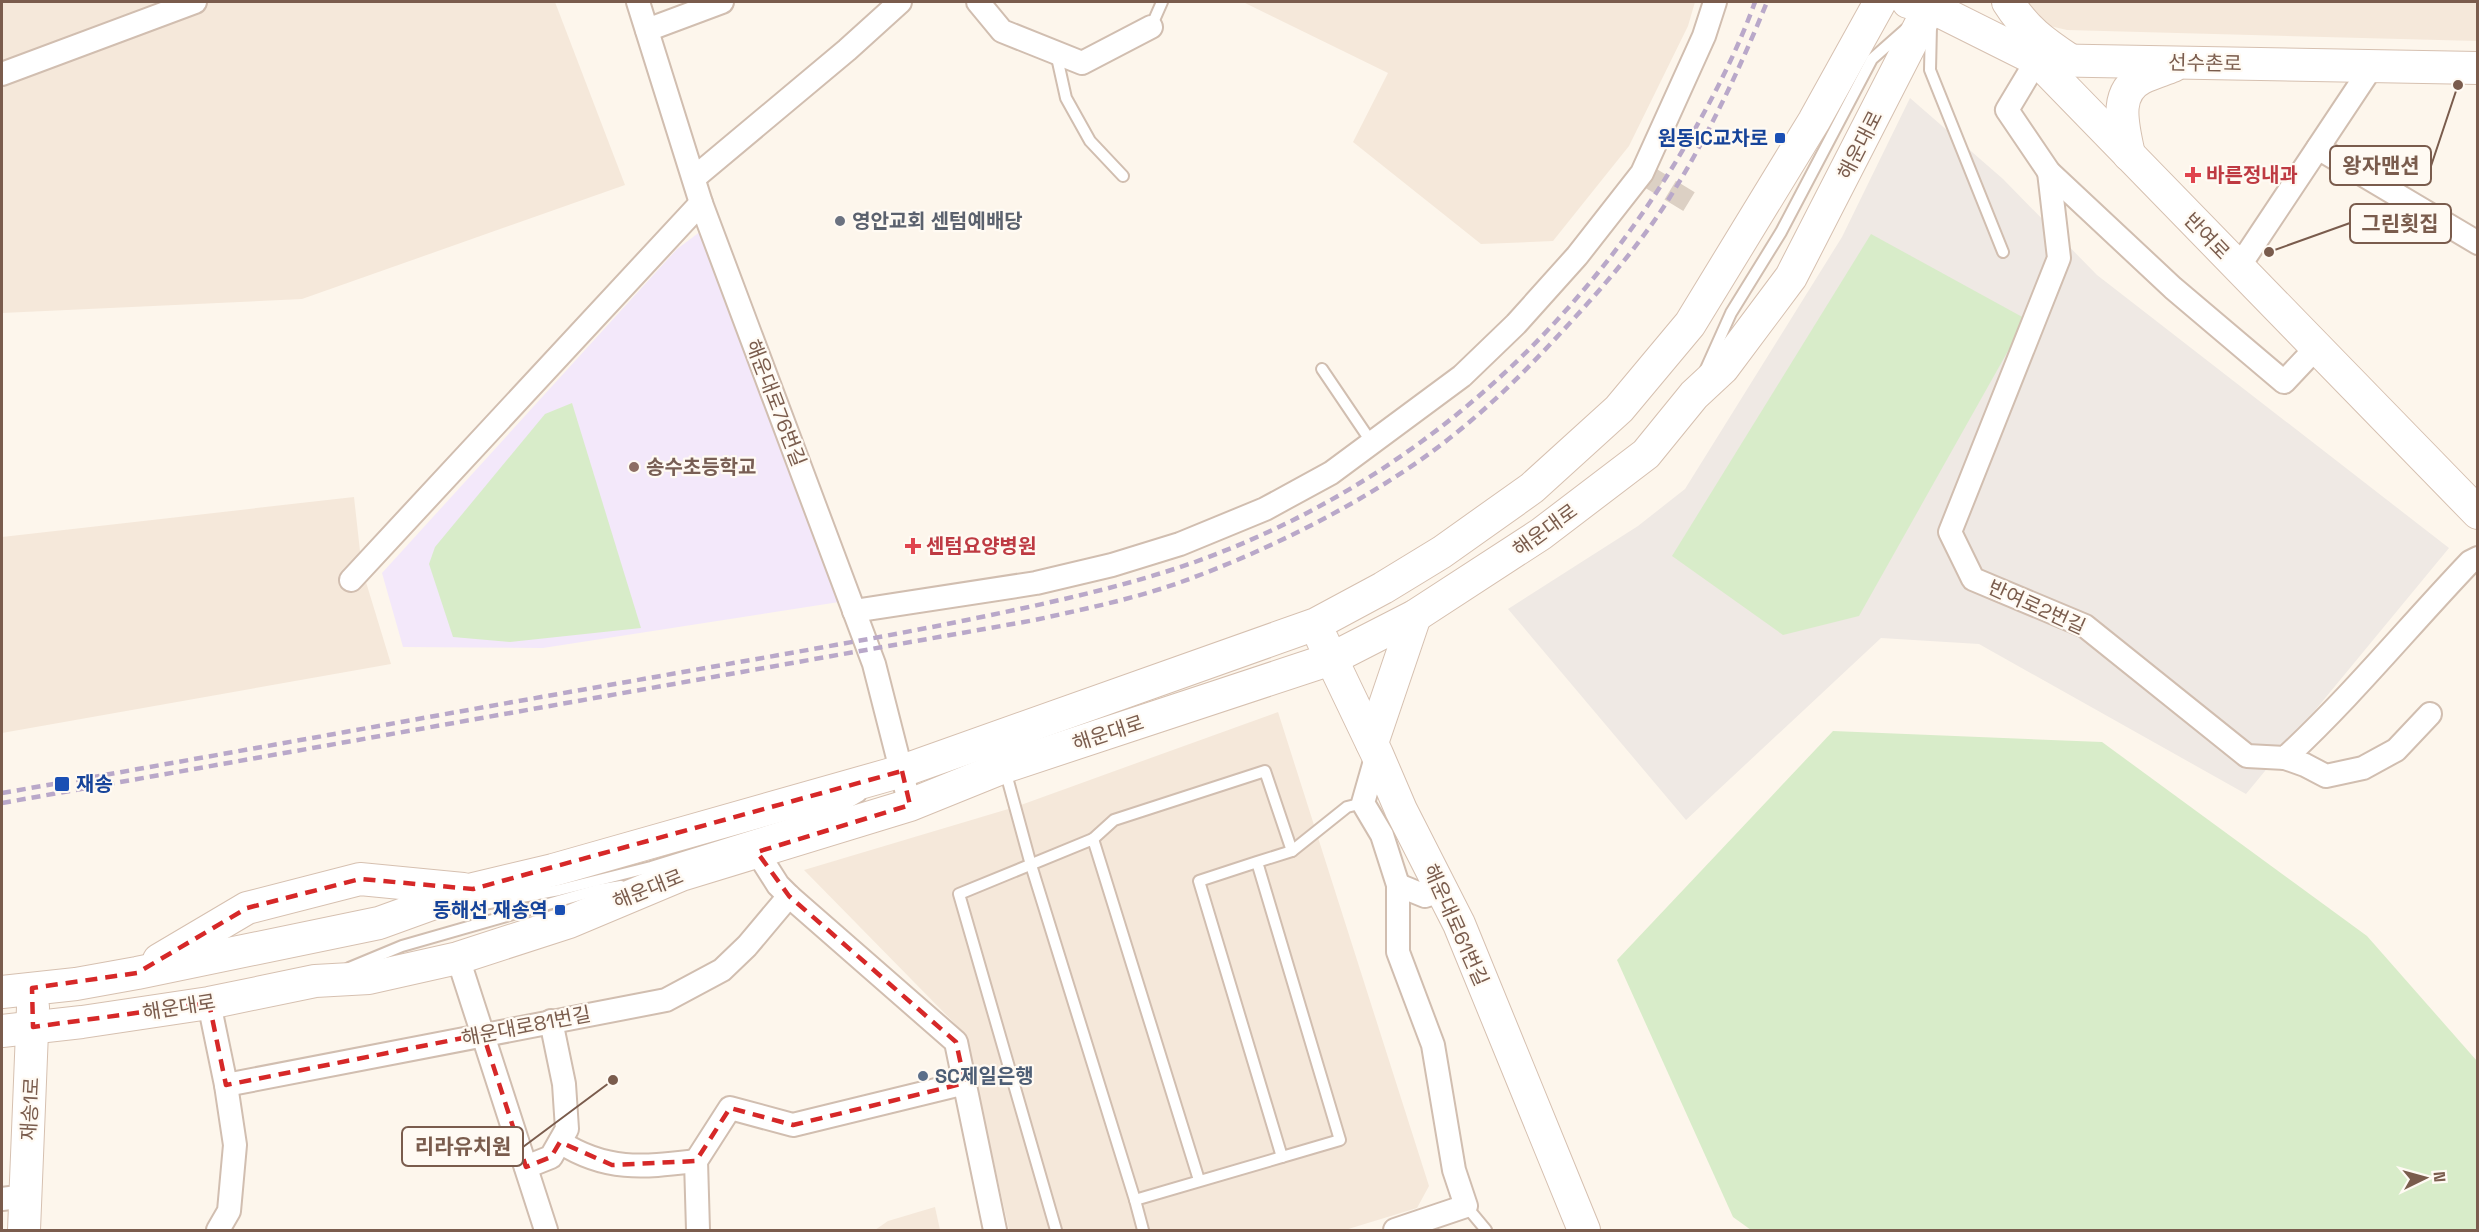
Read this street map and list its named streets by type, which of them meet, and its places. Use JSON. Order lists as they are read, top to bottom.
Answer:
{
  "streets": {
    "main road": [
      "선수촌로",
      "해운대로",
      "반여로",
      "해운대로61번길",
      "재송1로"
    ],
    "street": ["해운대로76번길", "반여로2번길", "해운대로81번길"]
  },
  "crossings": [
    ["선수촌로", "반여로"],
    ["해운대로", "반여로"],
    ["해운대로", "해운대로76번길"],
    ["해운대로", "해운대로61번길"],
    ["해운대로", "재송1로"]
  ],
  "places": {
    "other": [
      "왕자맨션",
      "영안교회 센텀예배당",
      "그린횟집",
      "송수초등학교",
      "SC제일은행",
      "리라유치원"
    ],
    "transit": ["원동IC교차로", "재송", "동해선 재송역"],
    "health": ["바른정내과", "센텀요양병원"]
  },
  "north": "right"
}
